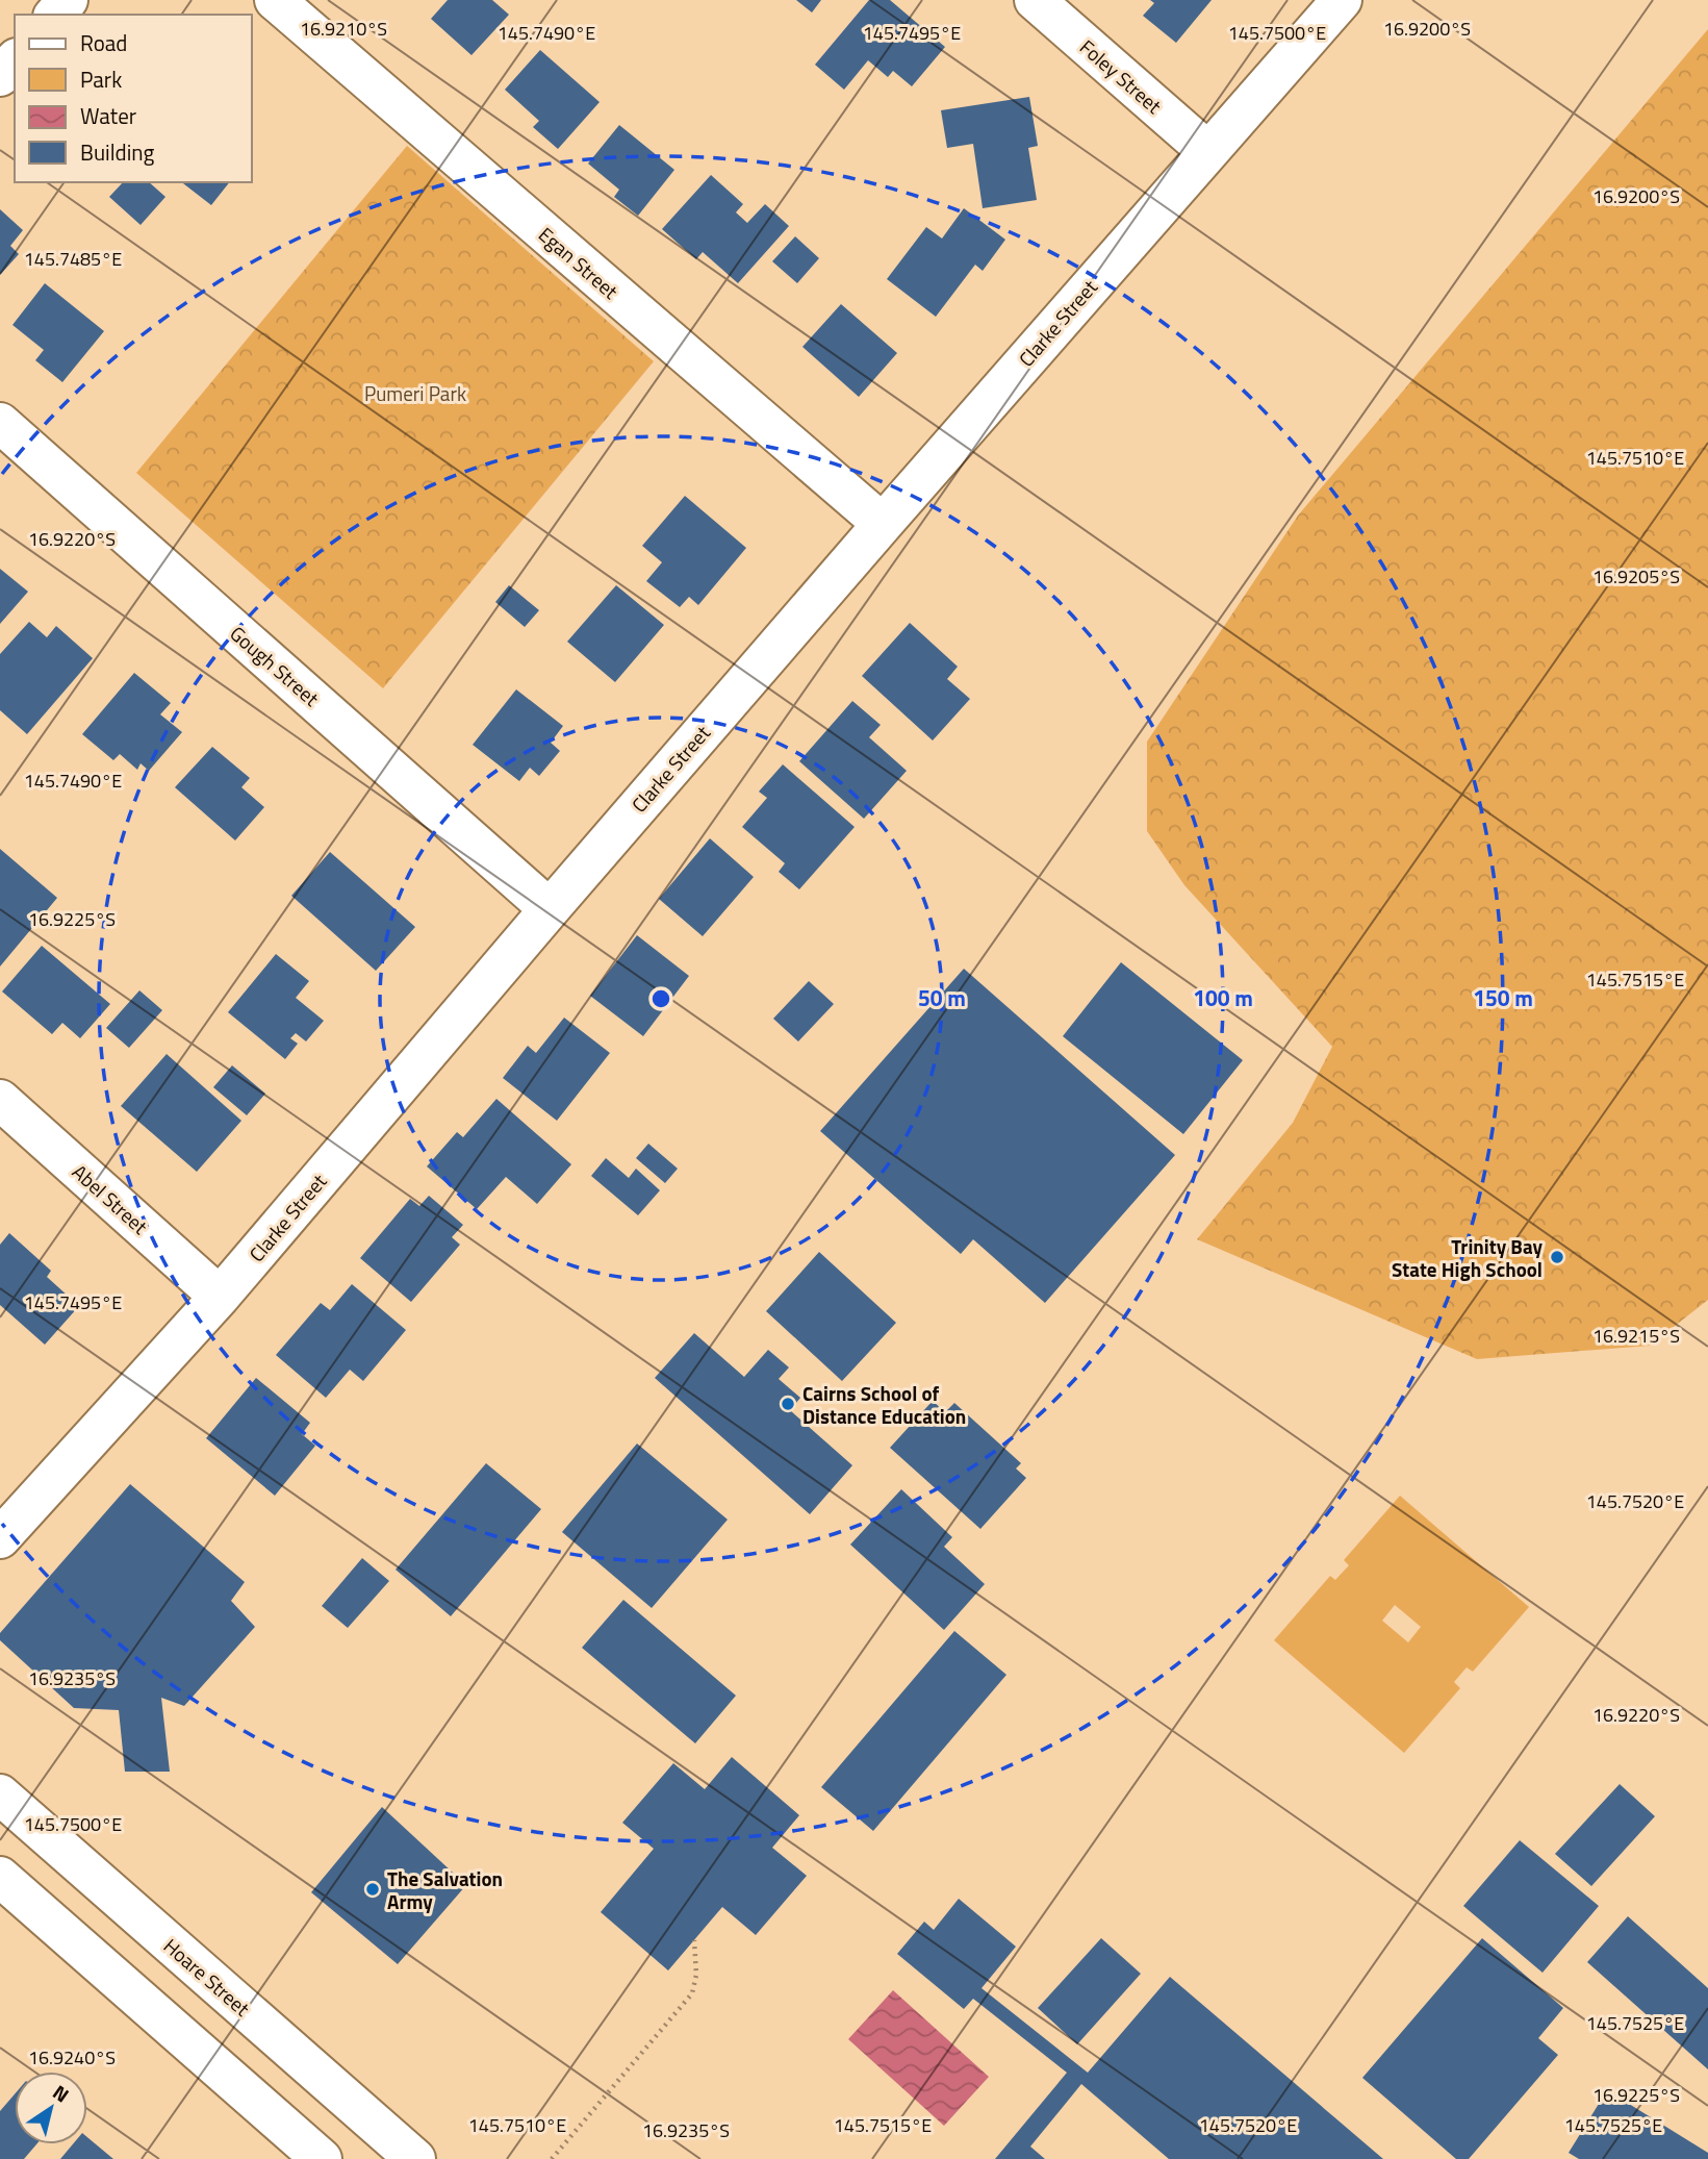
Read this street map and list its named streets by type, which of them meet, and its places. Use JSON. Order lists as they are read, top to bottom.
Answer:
{
  "streets": {
    "street": [
      "Foley Street",
      "Egan Street",
      "Clarke Street",
      "Gough Street",
      "Abel Street",
      "Hoare Street"
    ]
  },
  "crossings": [
    ["Foley Street", "Clarke Street"],
    ["Egan Street", "Clarke Street"],
    ["Clarke Street", "Gough Street"],
    ["Clarke Street", "Abel Street"]
  ],
  "parks": ["Pumeri Park"],
  "places": ["Trinity Bay State High School", "Cairns School of Distance Education", "The Salvation Army"],
  "legend": [
    "Road",
    "Park",
    "Water",
    "Building"
  ],
  "north": "top right",
  "coordinates": [
    "16.9210°S",
    "16.9200°S",
    "145.7490°E",
    "145.7495°E",
    "145.7500°E",
    "145.7485°E",
    "145.7510°E",
    "16.9220°S",
    "16.9205°S",
    "16.9225°S",
    "145.7515°E",
    "16.9215°S",
    "145.7520°E",
    "16.9235°S",
    "145.7525°E",
    "16.9240°S"
  ],
  "rings": ["50 m", "100 m", "150 m"]
}
